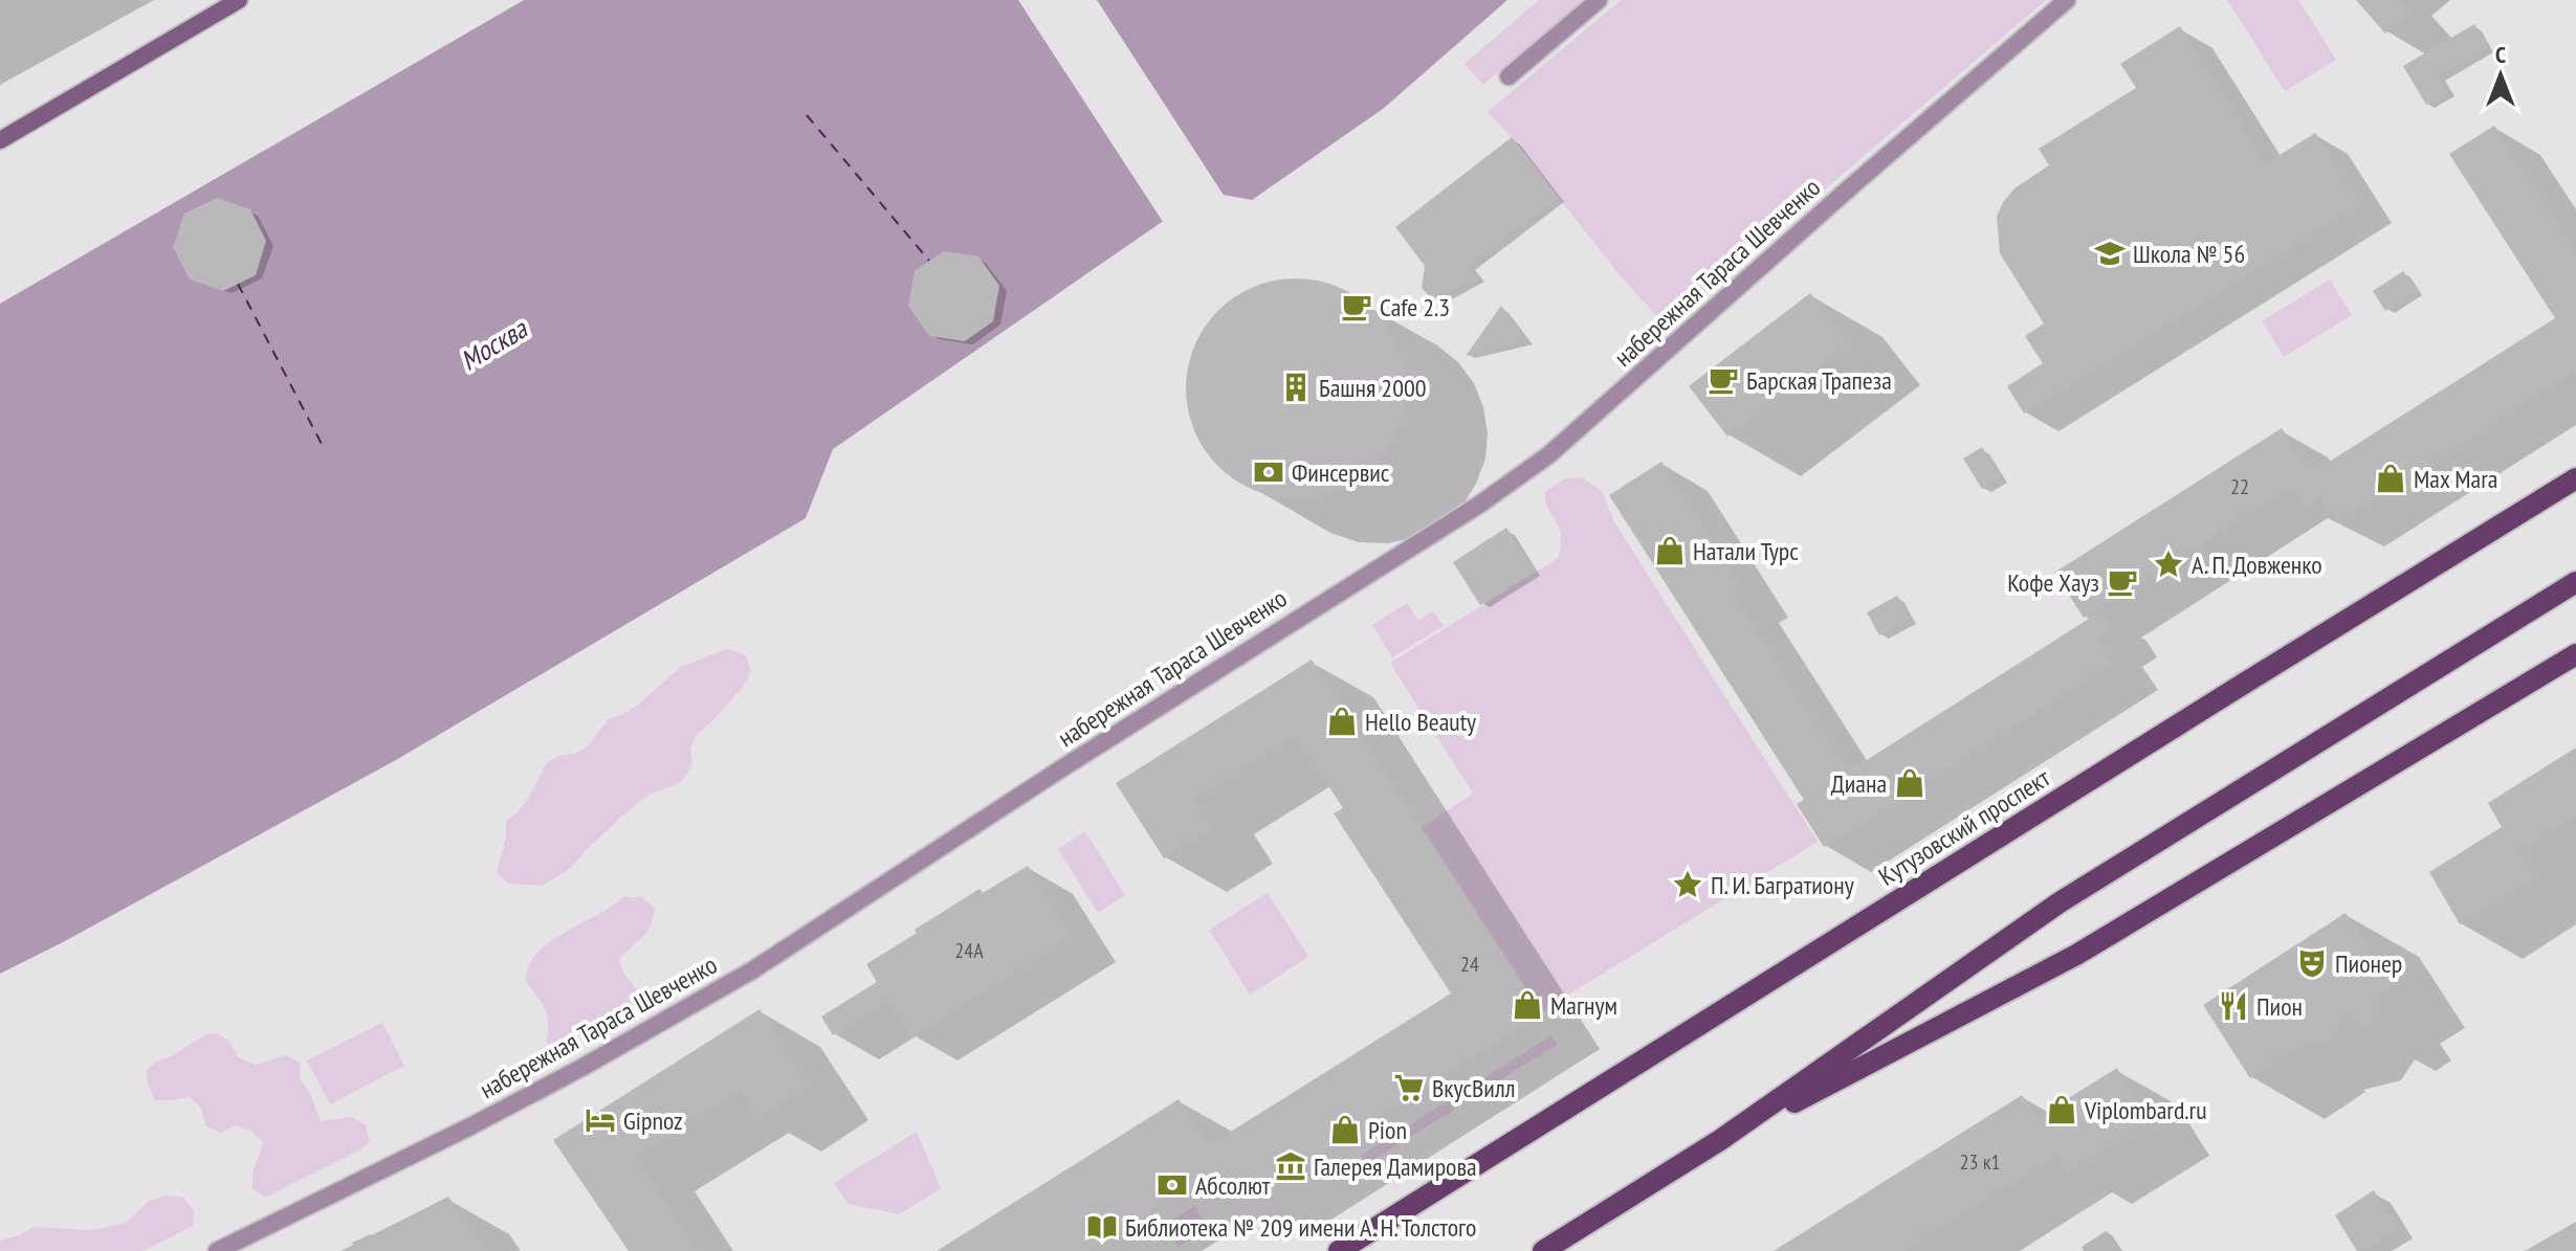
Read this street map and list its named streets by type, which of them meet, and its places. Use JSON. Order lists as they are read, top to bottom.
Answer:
{
  "streets": {
    "main road": ["Кутузовский проспект"],
    "street": ["набережная Тараса Шевченко"]
  },
  "water": ["Москва"],
  "places": {
    "school or university": ["Школа № 56"],
    "cafe": ["Cafe 2.3", "Барская Трапеза", "Кофе Хауз"],
    "building": ["Башня 2000"],
    "bank": ["Финсервис", "Абсолют"],
    "shop": [
      "Max Mara",
      "Натали Турс",
      "Hello Beauty",
      "Диана",
      "Магнум",
      "Viplombard.ru",
      "Pion"
    ],
    "place": ["А. П. Довженко", "П. И. Багратиону"],
    "theatre": ["Пионер"],
    "restaurant": ["Пион"],
    "supermarket": ["ВкусВилл"],
    "hotel": ["Gipnoz"],
    "museum": ["Галерея Дамирова"],
    "library": ["Библиотека № 209 имени А. Н. Толстого"]
  },
  "house_numbers": [
    "22",
    "24А",
    "24",
    "23 к1"
  ],
  "north": "top"
}
